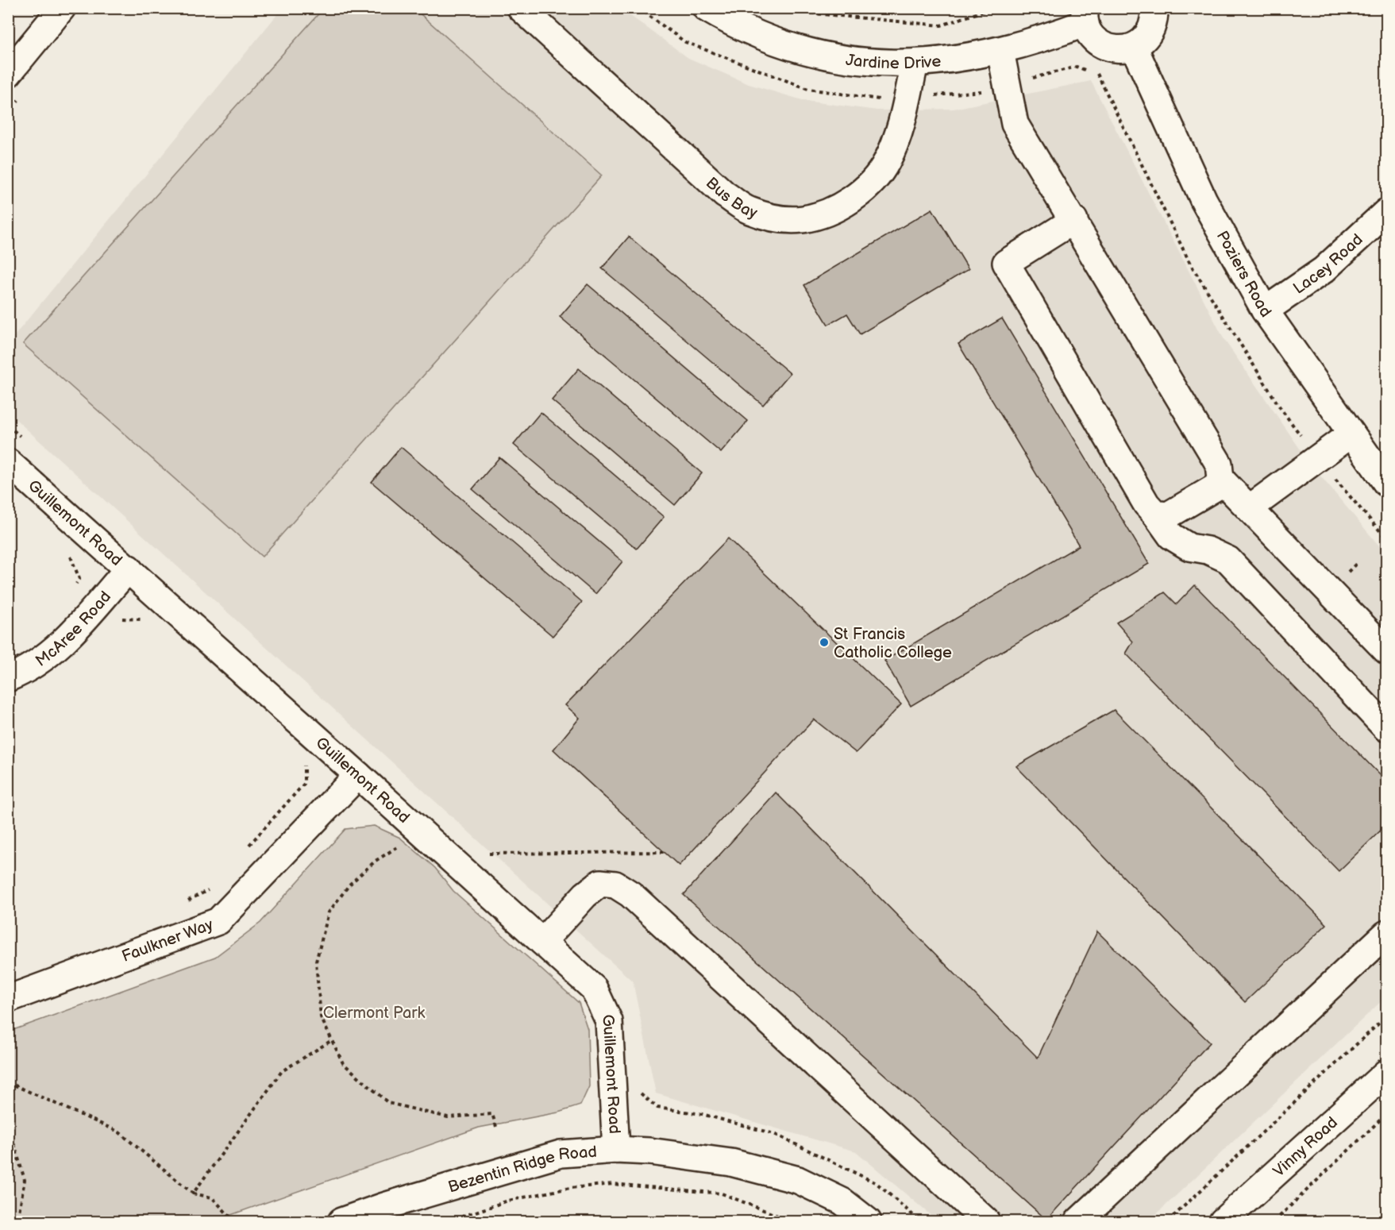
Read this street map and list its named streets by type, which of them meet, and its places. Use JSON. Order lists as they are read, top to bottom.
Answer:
{
  "streets": {
    "street": [
      "Jardine Drive",
      "Bus Bay",
      "Lacey Road",
      "Poziers Road",
      "Guillemont Road",
      "McAree Road",
      "Faulkner Way",
      "Vinny Road",
      "Bezentin Ridge Road"
    ]
  },
  "crossings": [
    ["Jardine Drive", "Bus Bay"],
    ["Lacey Road", "Poziers Road"],
    ["Guillemont Road", "McAree Road"],
    ["Guillemont Road", "Faulkner Way"],
    ["Guillemont Road", "Bezentin Ridge Road"]
  ],
  "parks": ["Clermont Park"],
  "places": ["St Francis Catholic College"]
}
